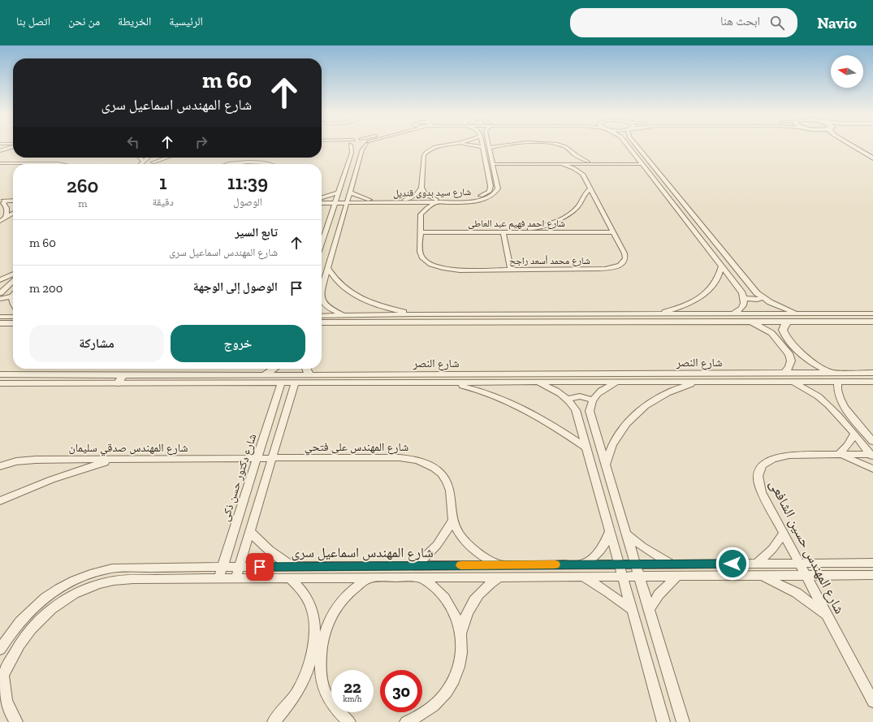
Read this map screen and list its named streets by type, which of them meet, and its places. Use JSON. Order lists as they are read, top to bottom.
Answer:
{
  "streets": {
    "street": [
      "شارع سيد بدوى قنديل",
      "شارع احمد فهيم عبد العاطى",
      "شارع محمد أسعد راجح",
      "شارع النصر",
      "شارع المهندس على فتحي",
      "شارع المهندس صدقي سليمان",
      "شارع دكتور حسن ذكى",
      "شارع المهندس حسين الشافعى",
      "شارع المهندس اسماعيل سرى"
    ]
  },
  "crossings": [
    ["شارع احمد فهيم عبد العاطى", "شارع محمد أسعد راجح"],
    ["شارع المهندس على فتحي", "شارع المهندس صدقي سليمان"],
    ["شارع المهندس على فتحي", "شارع دكتور حسن ذكى"],
    ["شارع المهندس على فتحي", "شارع المهندس اسماعيل سرى"],
    ["شارع المهندس صدقي سليمان", "شارع دكتور حسن ذكى"],
    ["شارع دكتور حسن ذكى", "شارع المهندس اسماعيل سرى"],
    ["شارع المهندس حسين الشافعى", "شارع المهندس اسماعيل سرى"]
  ],
  "north": "left",
  "page": {
    "header": "Navio",
    "search": "ابحث هنا",
    "nav": [
      "الرئيسية",
      "الخريطة",
      "من نحن",
      "اتصل بنا"
    ],
    "turn": ["60 m", "شارع المهندس اسماعيل سرى"],
    "eta": [
      "11:39",
      "الوصول",
      "1",
      "دقيقة",
      "260",
      "m"
    ],
    "list": [
      {
        "name": "تابع السير",
        "note": "شارع المهندس اسماعيل سرى",
        "value": "60 m"
      },
      {
        "name": "الوصول إلى الوجهة",
        "value": "200 m"
      }
    ],
    "buttons": ["خروج", "مشاركة"],
    "speed": "22 km/h",
    "limit": "30"
  }
}
